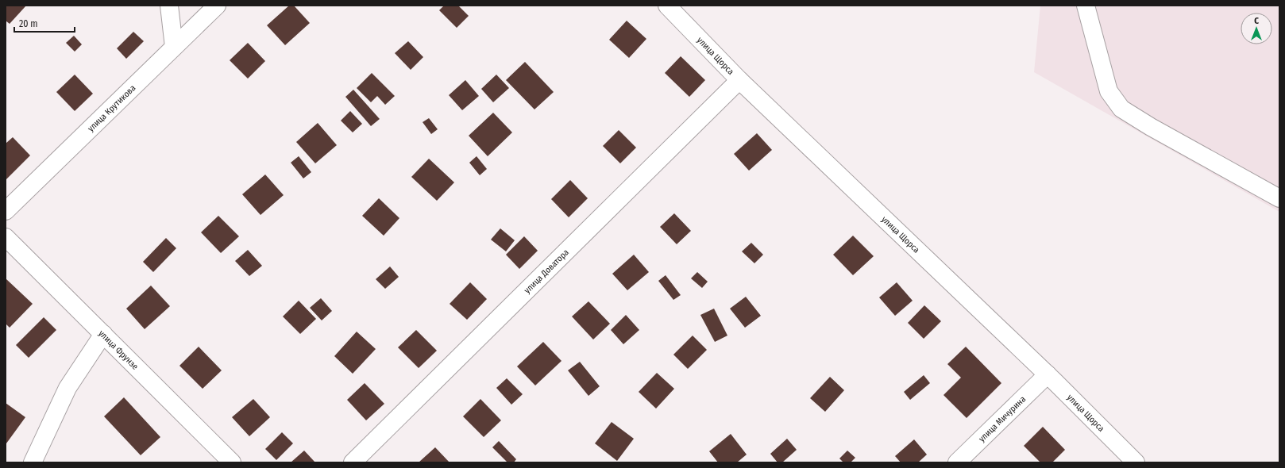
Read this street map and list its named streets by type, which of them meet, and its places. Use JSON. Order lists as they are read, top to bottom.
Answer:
{
  "streets": {
    "street": [
      "улица Щорса",
      "улица Крутикова",
      "улица Доватора",
      "улица Фрунзе",
      "улица Мичурина"
    ]
  },
  "crossings": [
    ["улица Щорса", "улица Доватора"],
    ["улица Щорса", "улица Мичурина"]
  ],
  "scale_bar": "20 m",
  "north": "top"
}
